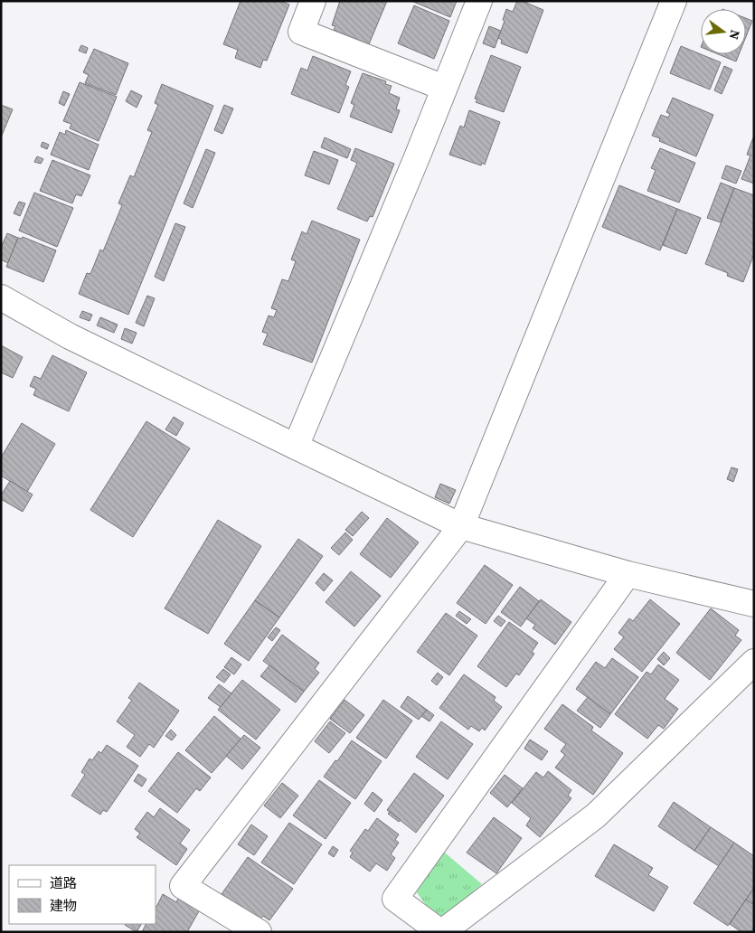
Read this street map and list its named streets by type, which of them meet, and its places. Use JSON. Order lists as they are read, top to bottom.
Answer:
{
  "legend": ["道路", "建物"],
  "north": "right"
}
